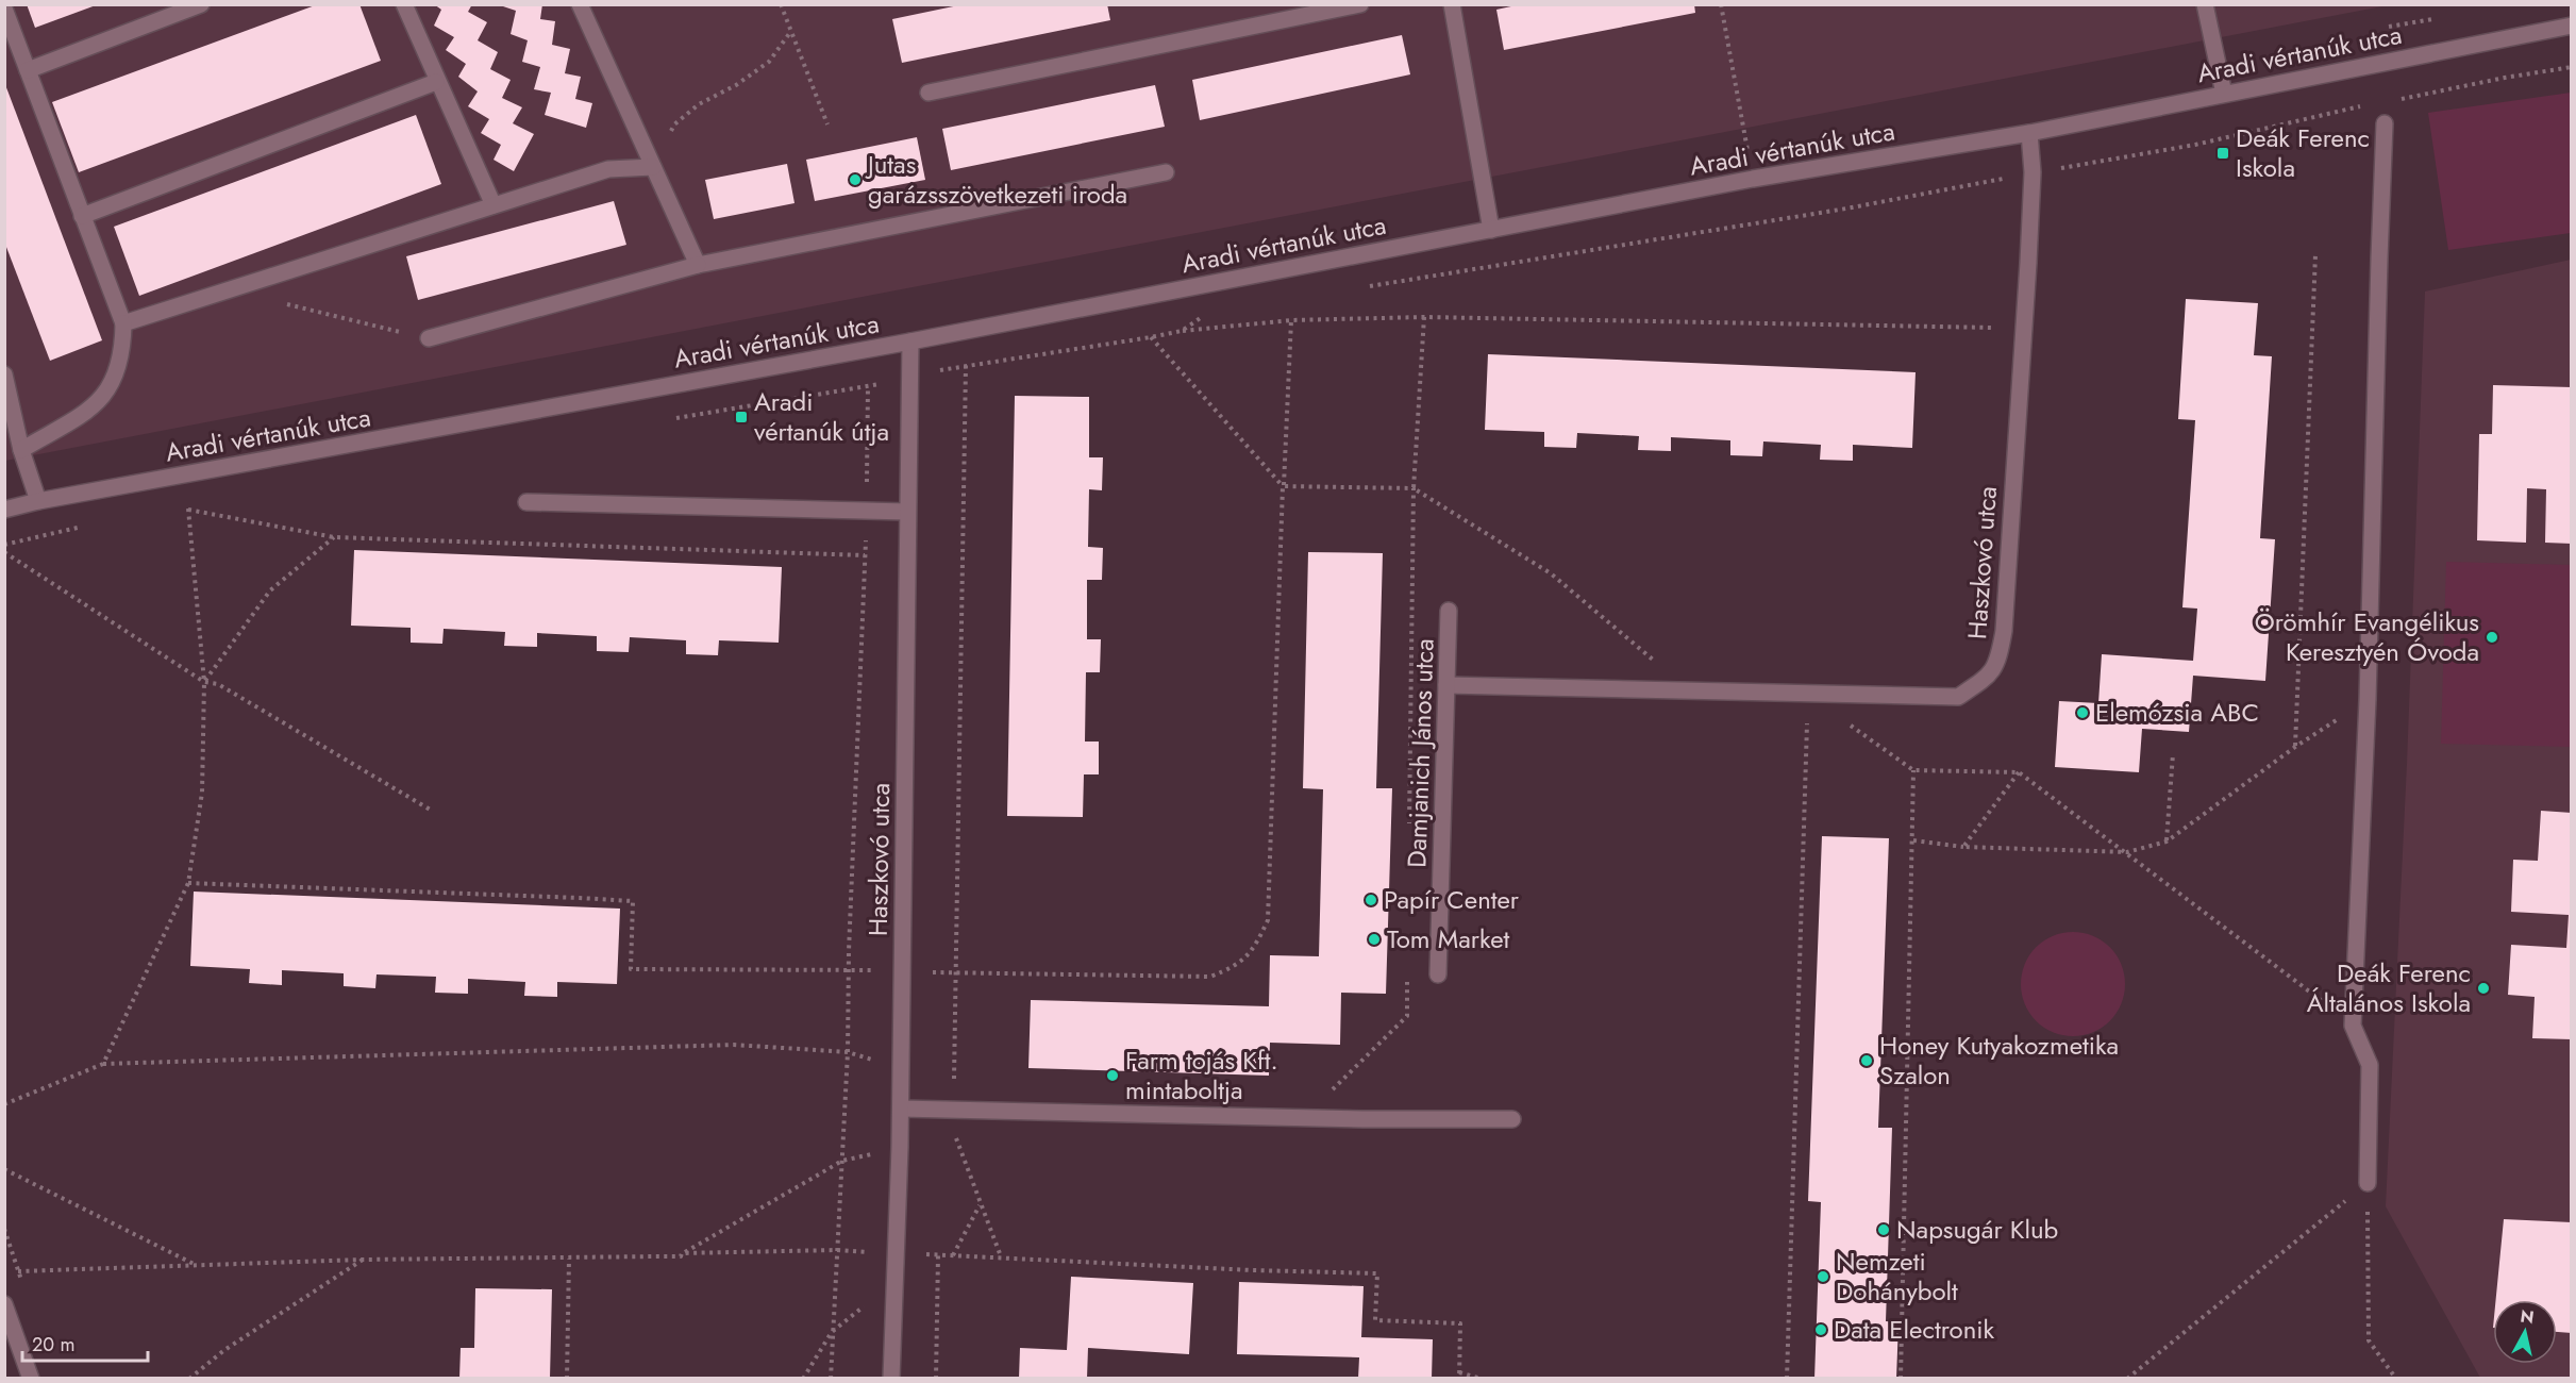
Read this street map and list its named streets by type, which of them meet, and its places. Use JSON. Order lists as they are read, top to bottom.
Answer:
{
  "streets": {
    "street": ["Aradi vértanúk utca", "Haszkovó utca", "Damjanich János utca"]
  },
  "crossings": [
    ["Aradi vértanúk utca", "Haszkovó utca"],
    ["Haszkovó utca", "Damjanich János utca"]
  ],
  "places": {
    "transit": ["Deák Ferenc Iskola", "Aradi vértanúk útja"],
    "other": [
      "Jutas garázsszövetkezeti iroda",
      "Örömhír Evangélikus Keresztyén Óvoda",
      "Elemózsia ABC",
      "Papír Center",
      "Tom Market",
      "Deák Ferenc Általános Iskola",
      "Honey Kutyakozmetika Szalon",
      "Farm tojás Kft. mintaboltja",
      "Napsugár Klub",
      "Nemzeti Dohánybolt",
      "Data Electronik"
    ]
  },
  "scale_bar": "20 m",
  "north": "top"
}
